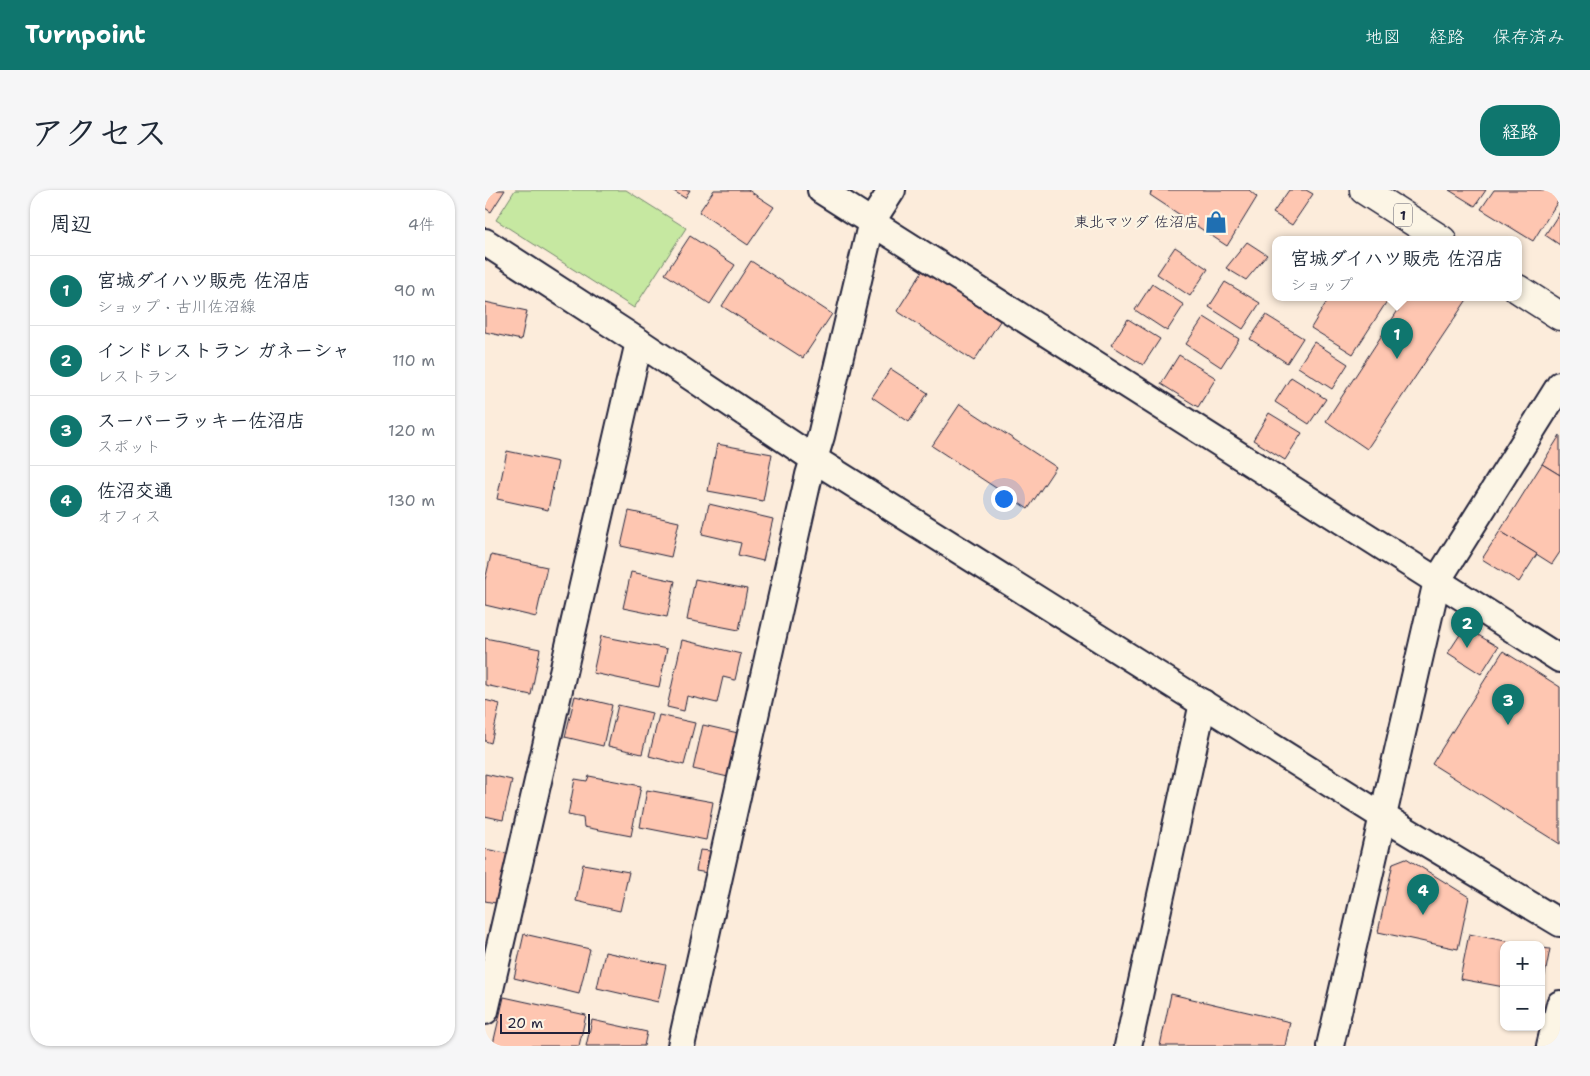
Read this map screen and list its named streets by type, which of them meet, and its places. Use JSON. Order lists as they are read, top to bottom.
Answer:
{
  "streets": {
    "main road": ["1"]
  },
  "places": {
    "shop": ["東北マツダ 佐沼店"]
  },
  "scale_bar": "20 m",
  "page": {
    "header": "Turnpoint",
    "nav": ["地図", "経路", "保存済み"],
    "title": "アクセス",
    "buttons": "経路",
    "heading": ["周辺", "4件"],
    "popup": ["宮城ダイハツ販売 佐沼店", "ショップ"],
    "list": [
      {
        "mark": "1",
        "name": "宮城ダイハツ販売 佐沼店",
        "note": "ショップ · 古川佐沼線",
        "value": "90 m"
      },
      {
        "mark": "2",
        "name": "インドレストラン ガネーシャ",
        "note": "レストラン",
        "value": "110 m"
      },
      {
        "mark": "3",
        "name": "スーパーラッキー佐沼店",
        "note": "スポット",
        "value": "120 m"
      },
      {
        "mark": "4",
        "name": "佐沼交通",
        "note": "オフィス",
        "value": "130 m"
      }
    ],
    "pins": [
      "1",
      "2",
      "3",
      "4"
    ],
    "map_buttons": ["+", "−"],
    "scale": "20 m"
  }
}
